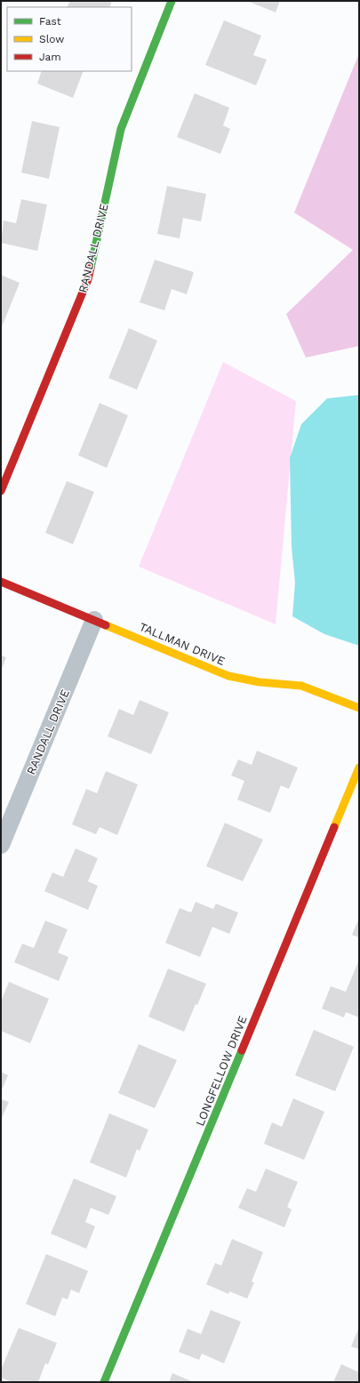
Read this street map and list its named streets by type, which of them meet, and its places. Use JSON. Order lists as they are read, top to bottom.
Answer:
{
  "streets": {
    "street": ["RANDALL DRIVE", "TALLMAN DRIVE", "LONGFELLOW DRIVE"]
  },
  "crossings": [
    ["RANDALL DRIVE", "TALLMAN DRIVE"]
  ],
  "legend": ["Fast", "Slow", "Jam"]
}
